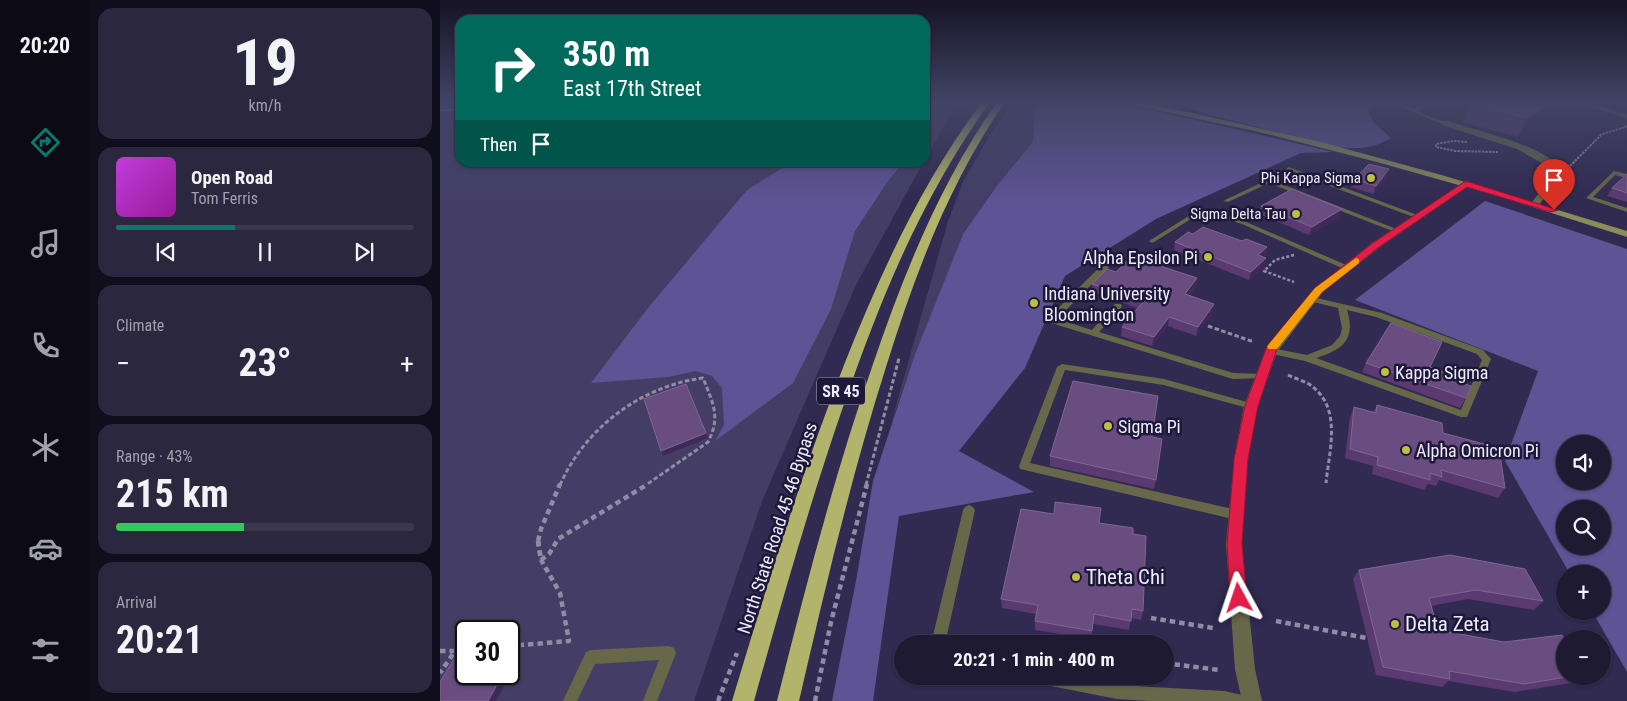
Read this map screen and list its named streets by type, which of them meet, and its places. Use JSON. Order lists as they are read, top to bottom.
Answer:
{
  "streets": {
    "highway": ["SR 45", "North State Road 45 46 Bypass"]
  },
  "places": [
    "Phi Kappa Sigma",
    "Sigma Delta Tau",
    "Alpha Epsilon Pi",
    "Indiana University Bloomington",
    "Kappa Sigma",
    "Sigma Pi",
    "Alpha Omicron Pi",
    "Theta Chi",
    "Delta Zeta"
  ],
  "page": {
    "tabs": "20:20",
    "tile": [
      ["19", "km/h"],
      "Climate",
      ["Range · 43%", "215 km"],
      ["Arrival", "20:21"]
    ],
    "turn": ["350 m", "East 17th Street"],
    "then": "Then",
    "song": ["Open Road", "Tom Ferris"],
    "heat": ["−", "23°", "+"],
    "map_buttons": ["+", "−"],
    "limit": "30",
    "trip": "20:21 · 1 min · 400 m"
  }
}
